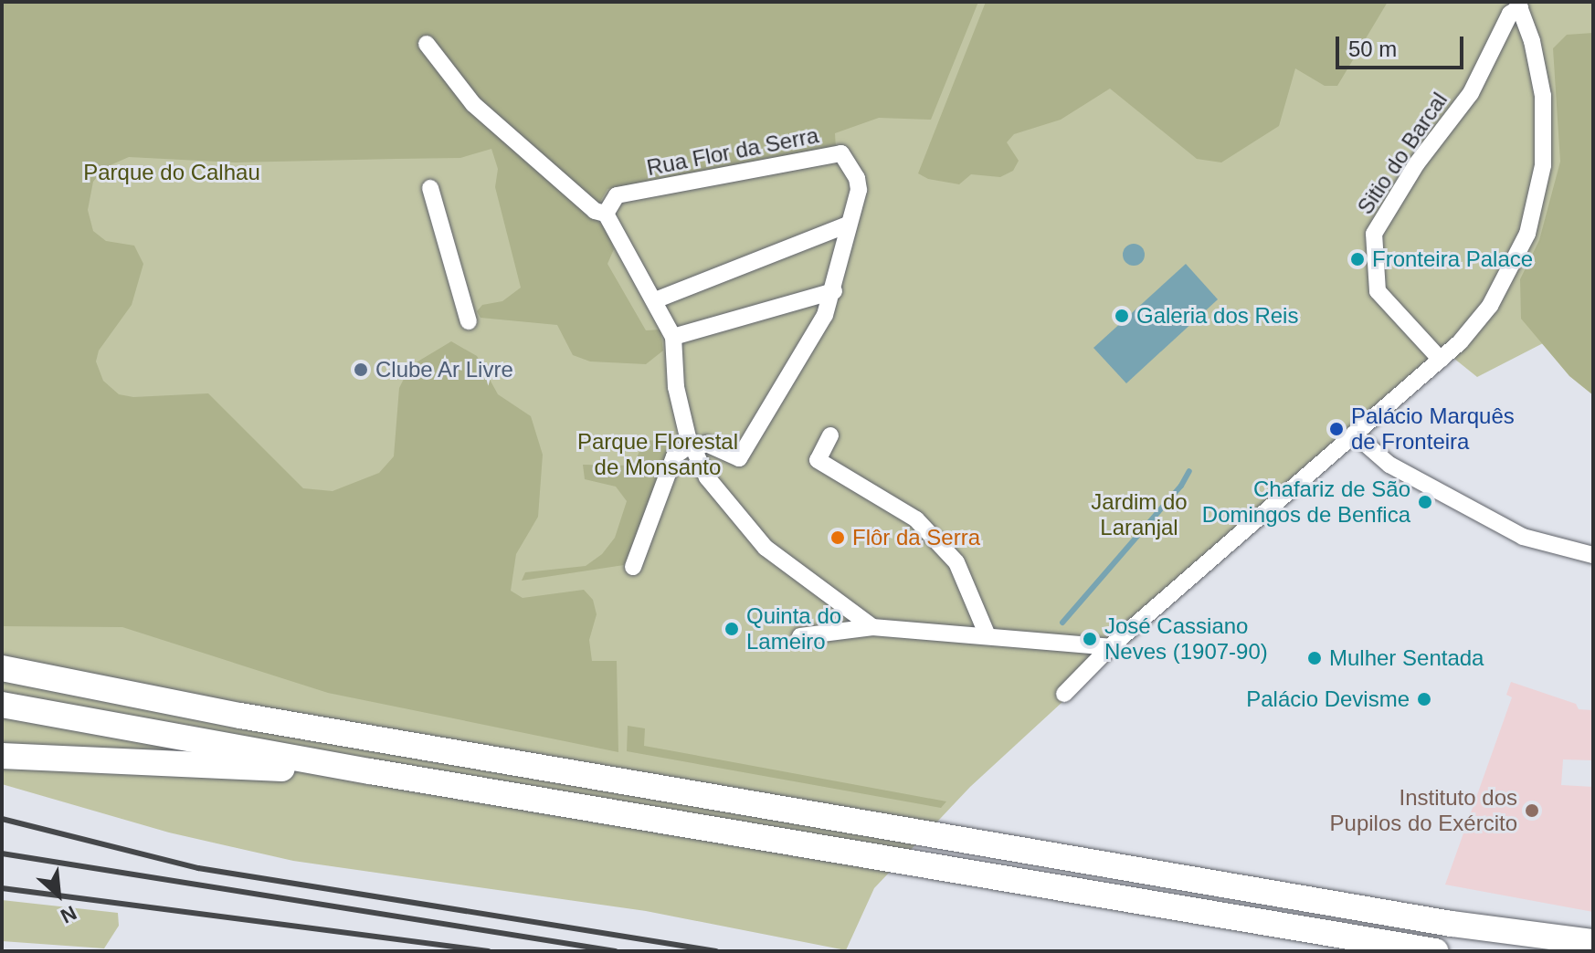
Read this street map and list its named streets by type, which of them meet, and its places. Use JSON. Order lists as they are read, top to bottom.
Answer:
{
  "streets": {
    "street": ["Rua Flor da Serra", "Sitio do Barcal"]
  },
  "parks": ["Parque do Calhau", "Parque Florestal de Monsanto", "Jardim do Laranjal"],
  "places": [
    "Fronteira Palace",
    "Galeria dos Reis",
    "Clube Ar Livre",
    "Palácio Marquês de Fronteira",
    "Chafariz de São Domingos de Benfica",
    "Flôr da Serra",
    "Quinta do Lameiro",
    "José Cassiano Neves (1907-90)",
    "Mulher Sentada",
    "Palácio Devisme",
    "Instituto dos Pupilos do Exército"
  ],
  "scale_bar": "50 m",
  "north": "bottom right"
}
